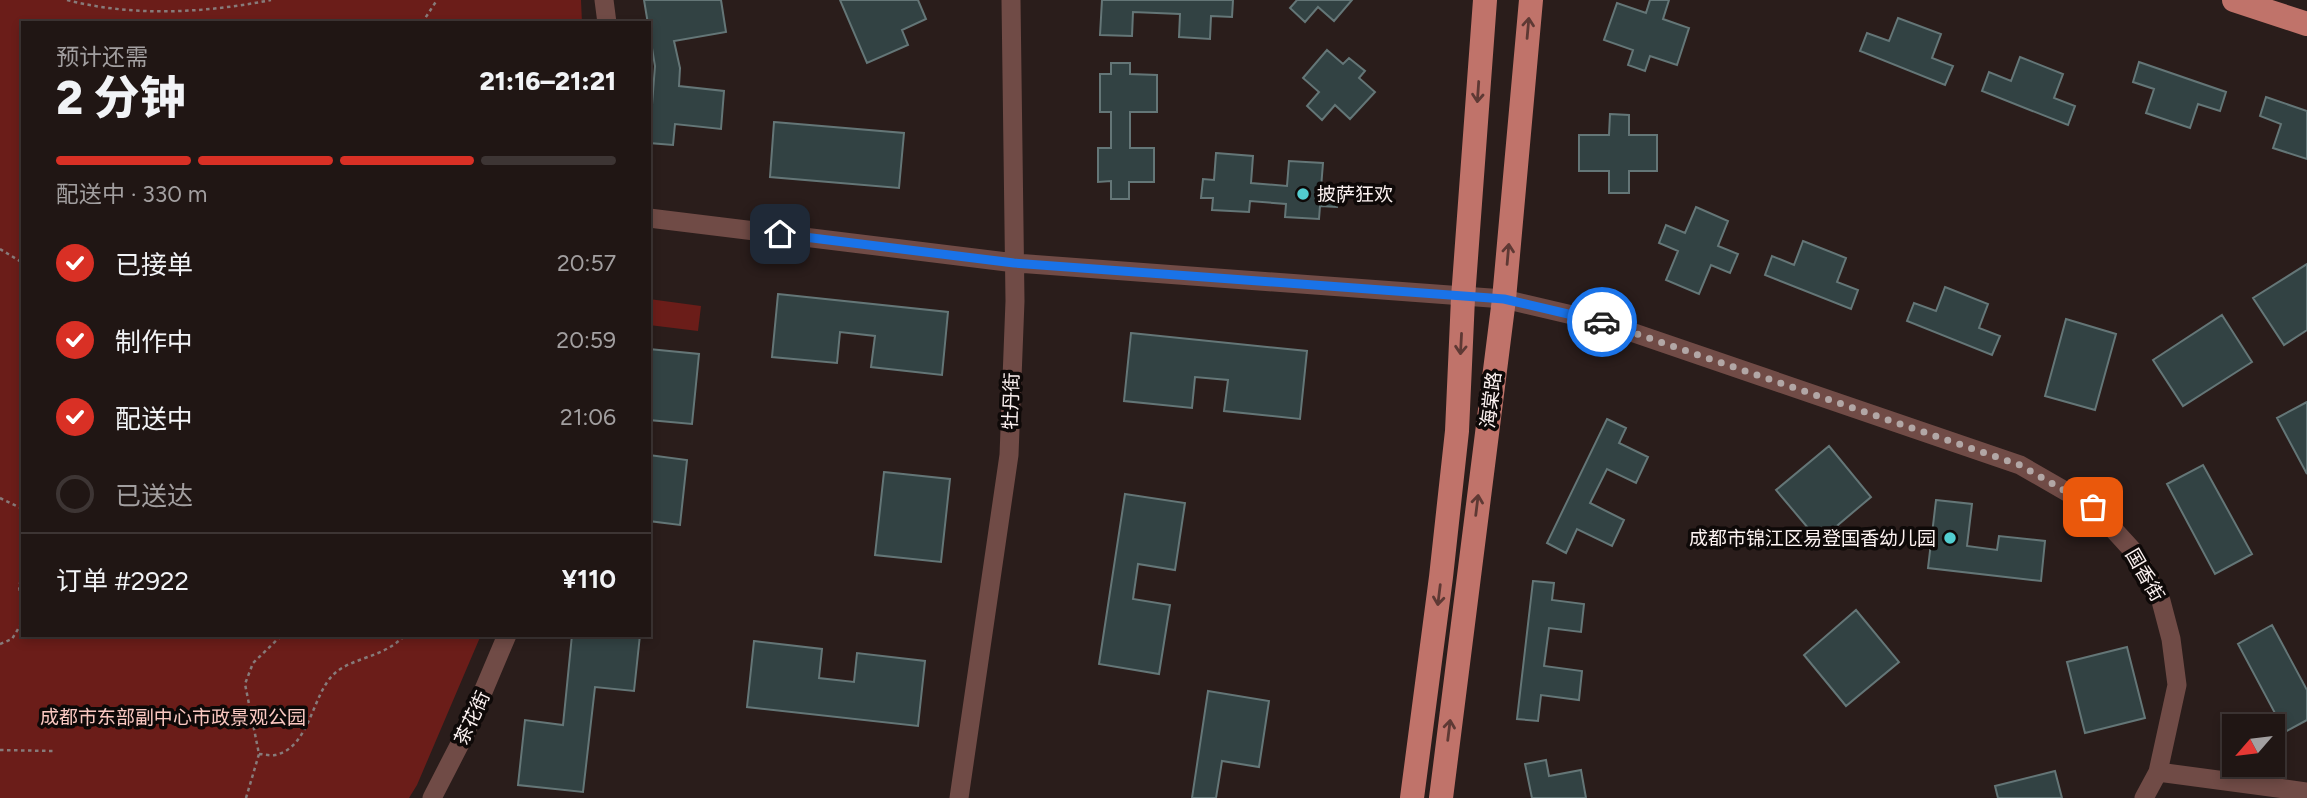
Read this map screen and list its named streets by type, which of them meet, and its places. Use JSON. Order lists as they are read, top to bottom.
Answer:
{
  "streets": {
    "main road": ["海棠路"],
    "street": ["牡丹街", "国香街", "茶花街"]
  },
  "crossings": [
    ["海棠路", "国香街"],
    ["牡丹街", "国香街"]
  ],
  "parks": ["成都市东部副中心市政景观公园"],
  "places": ["披萨狂欢", "成都市锦江区易登国香幼儿园"],
  "north": "bottom left",
  "page": {
    "heading": ["2 分钟", "预计还需", "21:16–21:21"],
    "panel": ["订单 #2922", "¥110"],
    "bar": "配送中 · 330 m",
    "list": [
      ["已接单", "20:57"],
      ["制作中", "20:59"],
      ["配送中", "21:06"],
      "已送达"
    ]
  }
}
